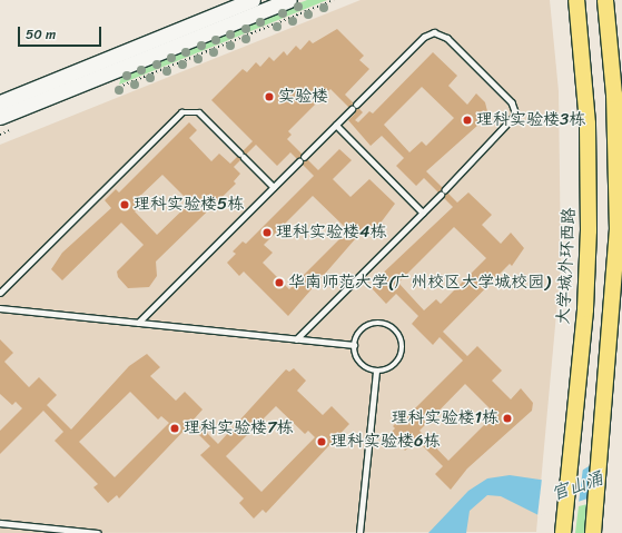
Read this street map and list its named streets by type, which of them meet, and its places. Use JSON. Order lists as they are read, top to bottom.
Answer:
{
  "streets": {
    "main road": ["大学城外环西路"]
  },
  "water": ["官山涌"],
  "places": [
    "实验楼",
    "理科实验楼3栋",
    "理科实验楼5栋",
    "理科实验楼4栋",
    "华南师范大学(广州校区大学城校园)",
    "理科实验楼1栋",
    "理科实验楼7栋",
    "理科实验楼6栋"
  ],
  "scale_bar": "50 m"
}
